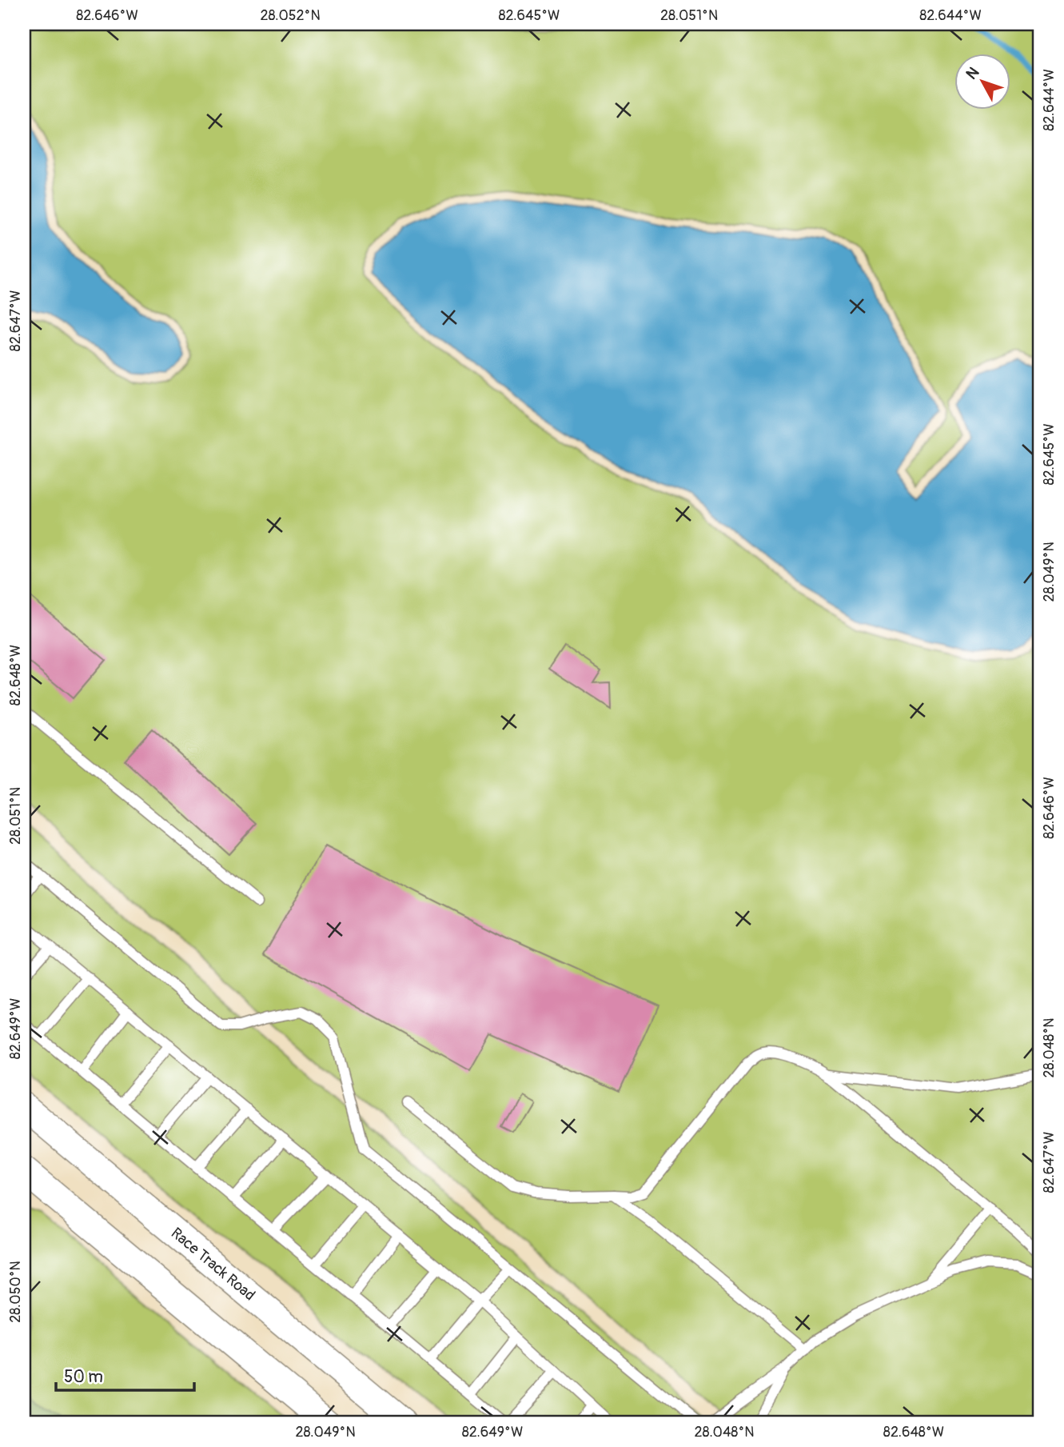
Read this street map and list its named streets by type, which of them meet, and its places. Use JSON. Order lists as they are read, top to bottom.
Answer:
{
  "streets": {
    "main road": ["Race Track Road"]
  },
  "scale_bar": "50 m",
  "north": "top left",
  "coordinates": [
    "82.646°W",
    "28.052°N",
    "82.645°W",
    "28.051°N",
    "82.644°W",
    "82.647°W",
    "28.049°N",
    "82.648°W",
    "82.649°W",
    "28.048°N",
    "28.050°N"
  ]
}
